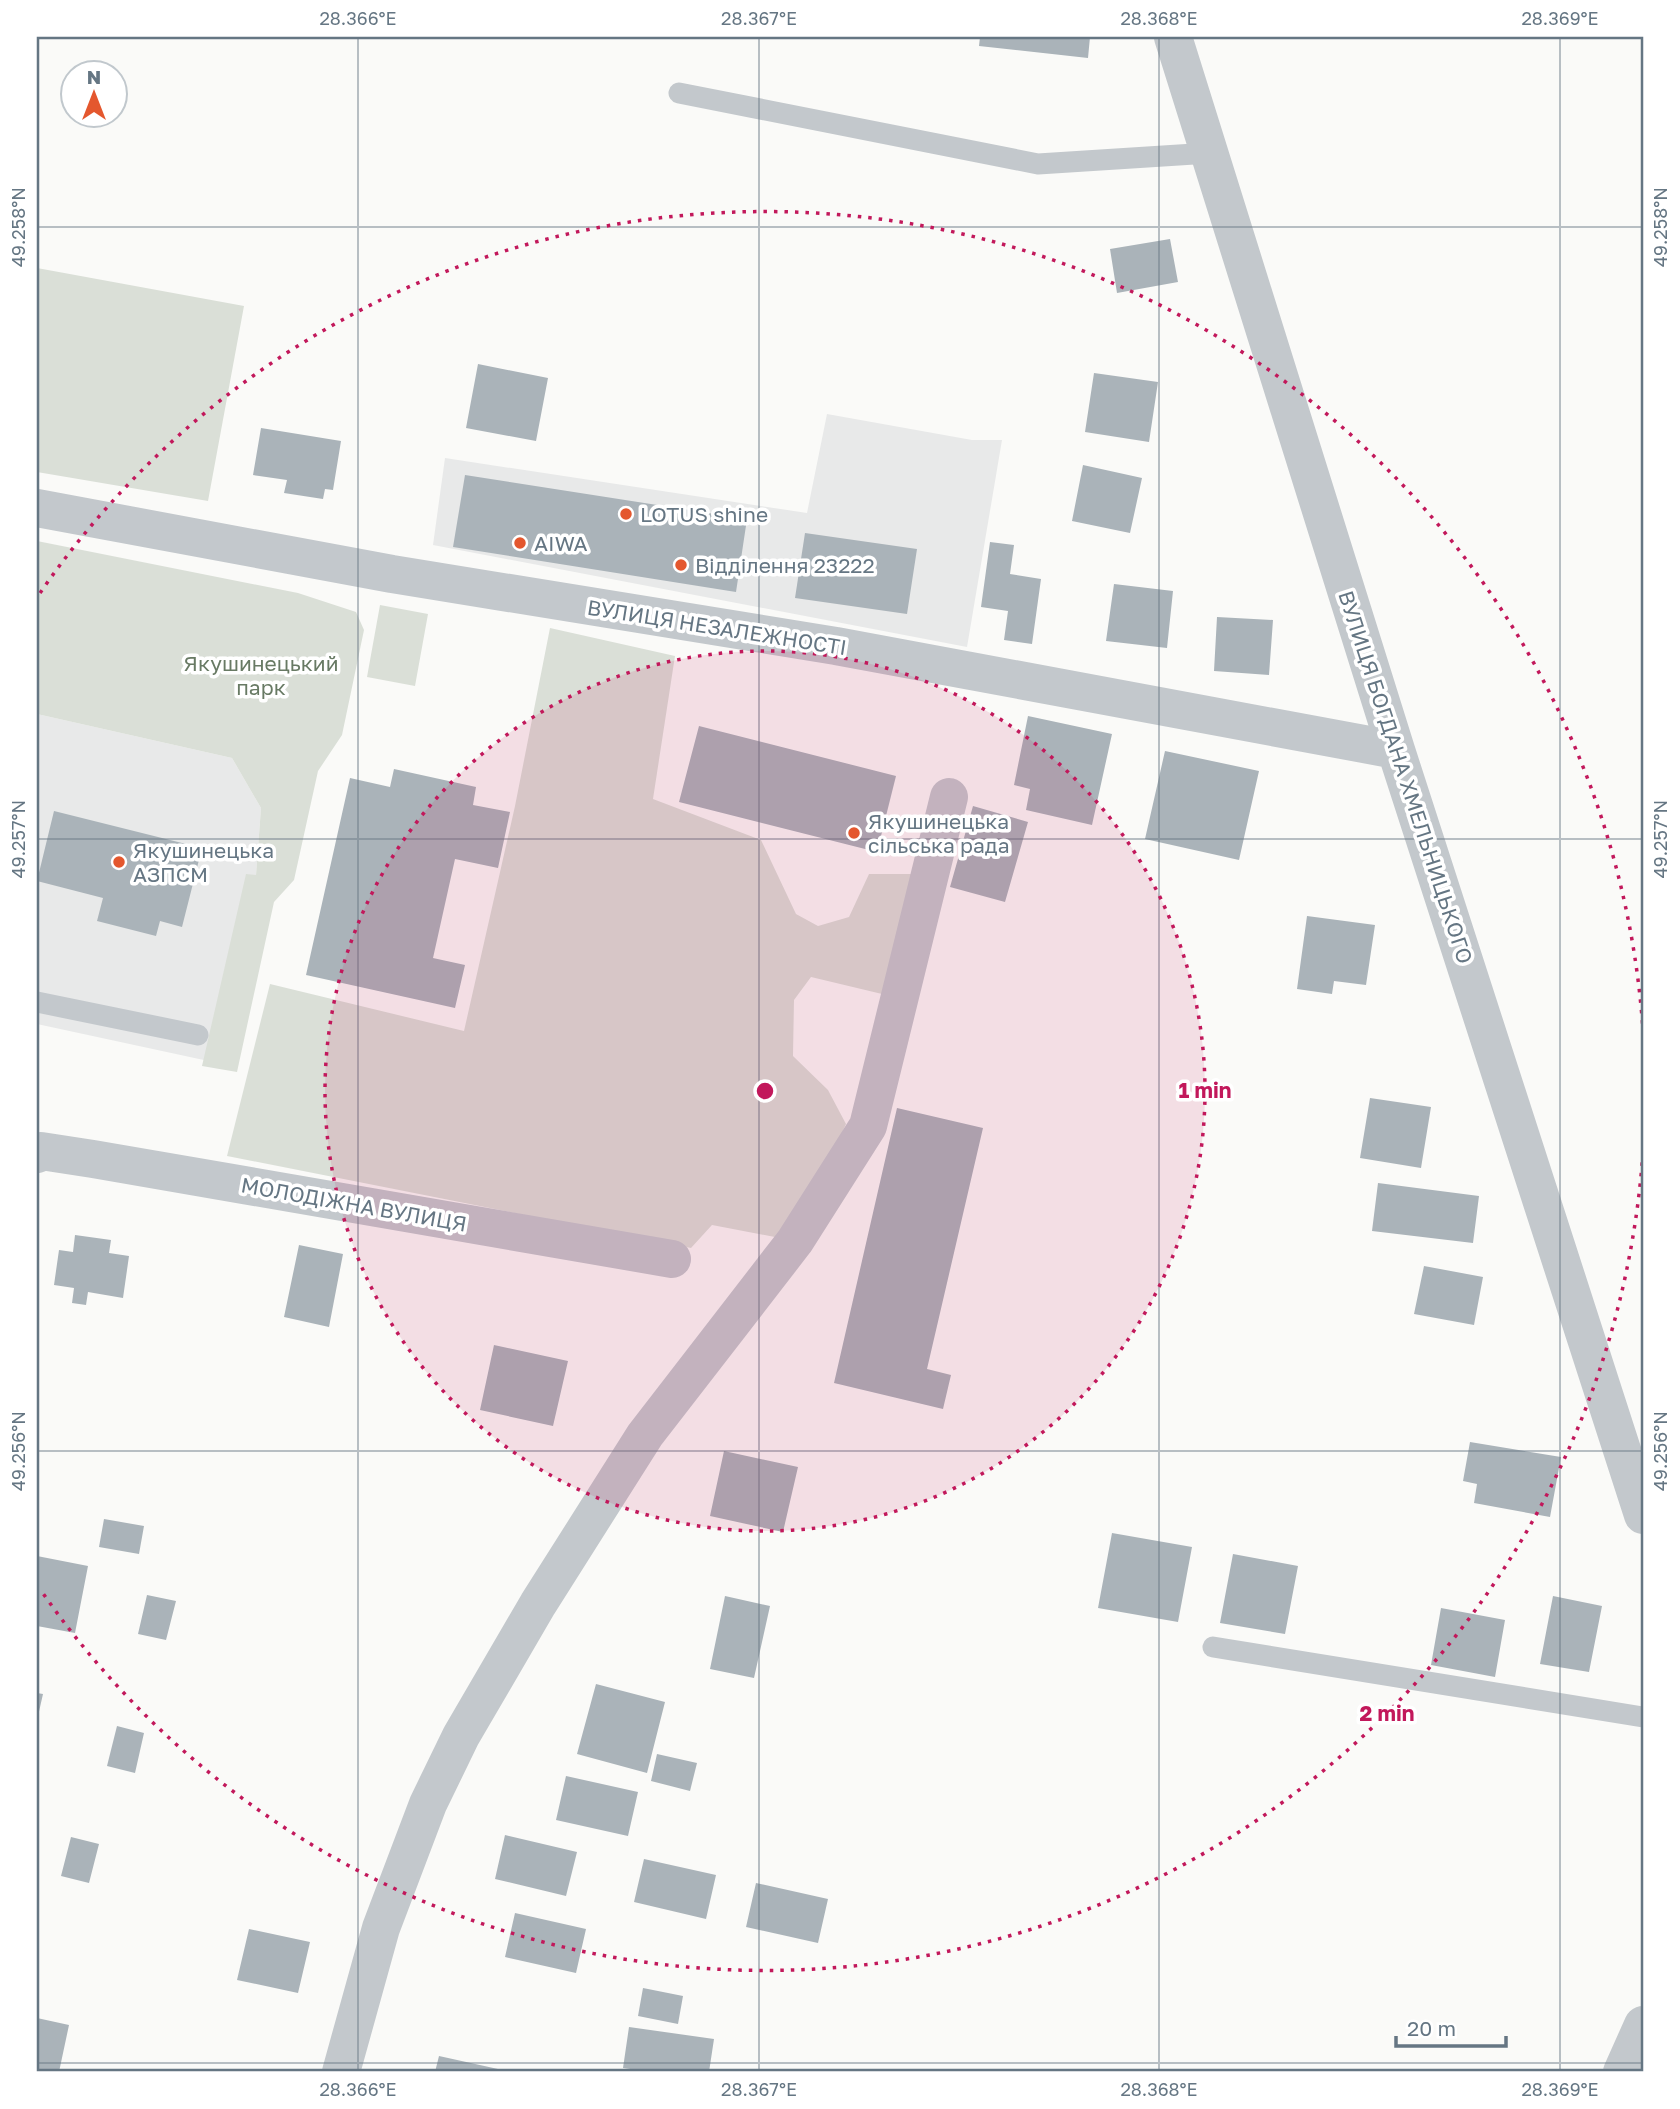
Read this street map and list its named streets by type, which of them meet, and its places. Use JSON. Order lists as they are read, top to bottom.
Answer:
{
  "streets": {
    "street": ["ВУЛИЦЯ НЕЗАЛЕЖНОСТІ", "ВУЛИЦЯ БОГДАНА ХМЕЛЬНИЦЬКОГО", "МОЛОДІЖНА ВУЛИЦЯ"]
  },
  "crossings": [
    ["ВУЛИЦЯ НЕЗАЛЕЖНОСТІ", "ВУЛИЦЯ БОГДАНА ХМЕЛЬНИЦЬКОГО"]
  ],
  "parks": ["Якушинецький парк"],
  "places": [
    "LOTUS shine",
    "AIWA",
    "Відділення 23222",
    "Якушинецька сільська рада",
    "Якушинецька АЗПСМ"
  ],
  "scale_bar": "20 m",
  "north": "top",
  "coordinates": [
    "28.366°E",
    "28.367°E",
    "28.368°E",
    "28.369°E",
    "49.258°N",
    "49.257°N",
    "49.256°N"
  ],
  "rings": ["1 min", "2 min"]
}
